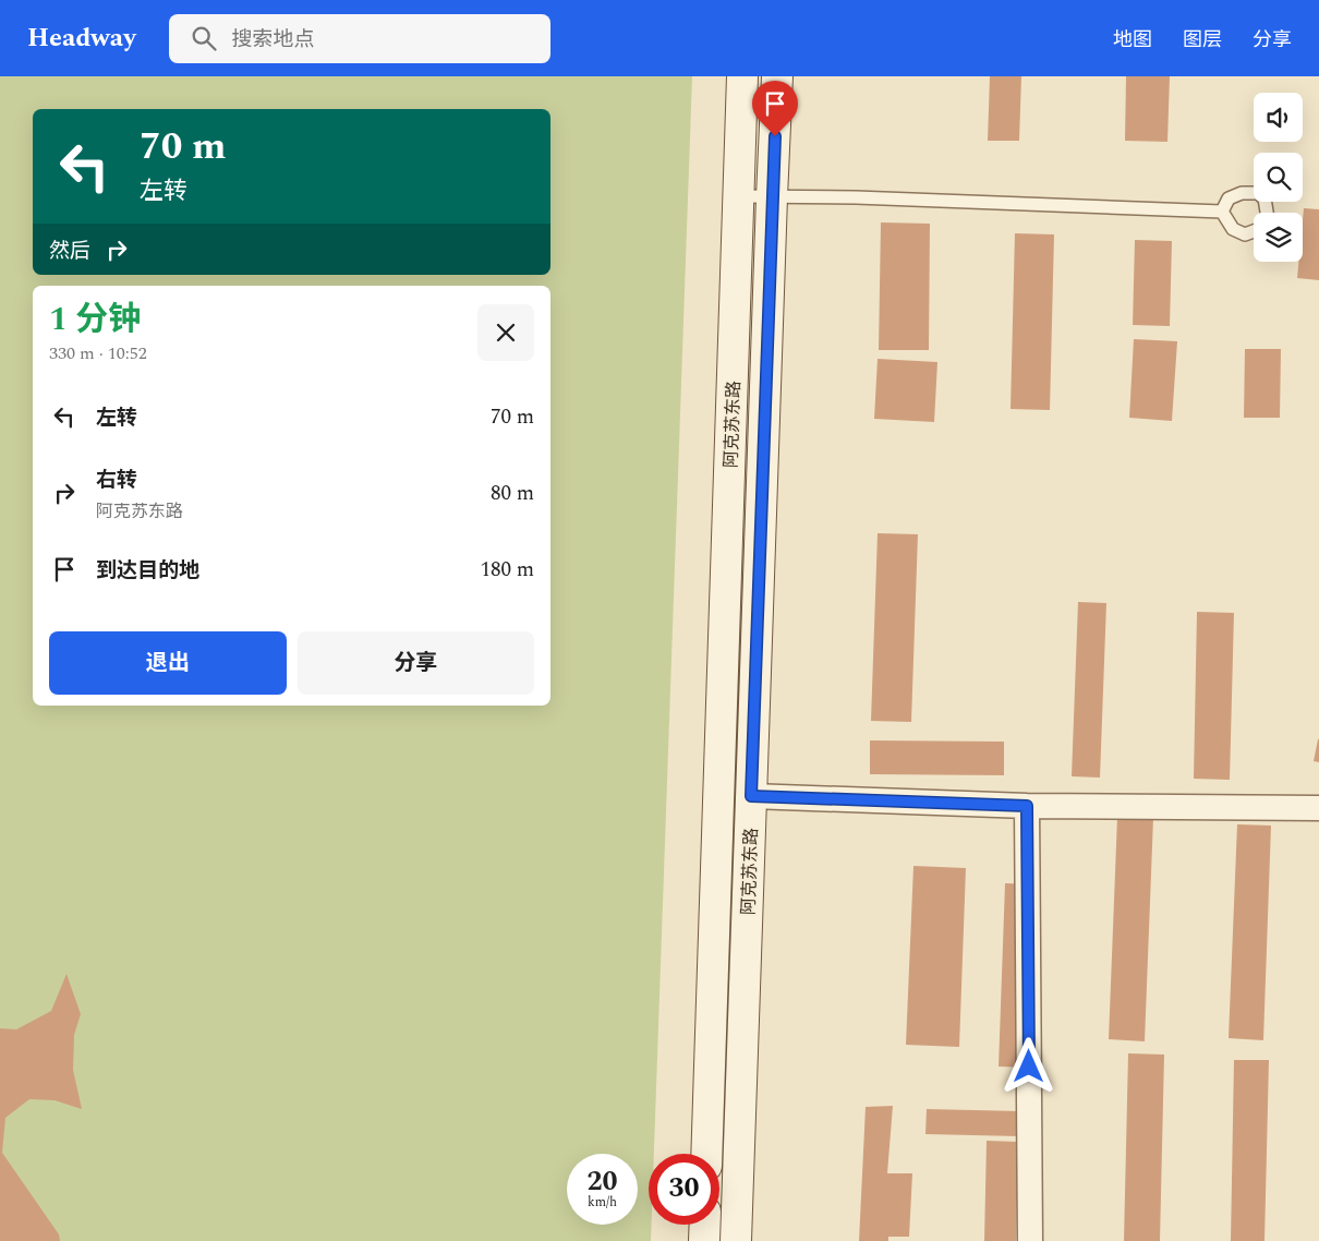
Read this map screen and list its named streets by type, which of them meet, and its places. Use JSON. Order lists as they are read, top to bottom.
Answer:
{
  "streets": {
    "main road": ["阿克苏东路"]
  },
  "page": {
    "header": "Headway",
    "search": "搜索地点",
    "nav": ["地图", "图层", "分享"],
    "turn": ["70 m", "左转"],
    "then": "然后",
    "heading": ["1 分钟", "330 m · 10:52"],
    "list": [
      {
        "name": "左转",
        "value": "70 m"
      },
      {
        "name": "右转",
        "note": "阿克苏东路",
        "value": "80 m"
      },
      {
        "name": "到达目的地",
        "value": "180 m"
      }
    ],
    "buttons": ["退出", "分享"],
    "speed": "20 km/h",
    "limit": "30"
  }
}
